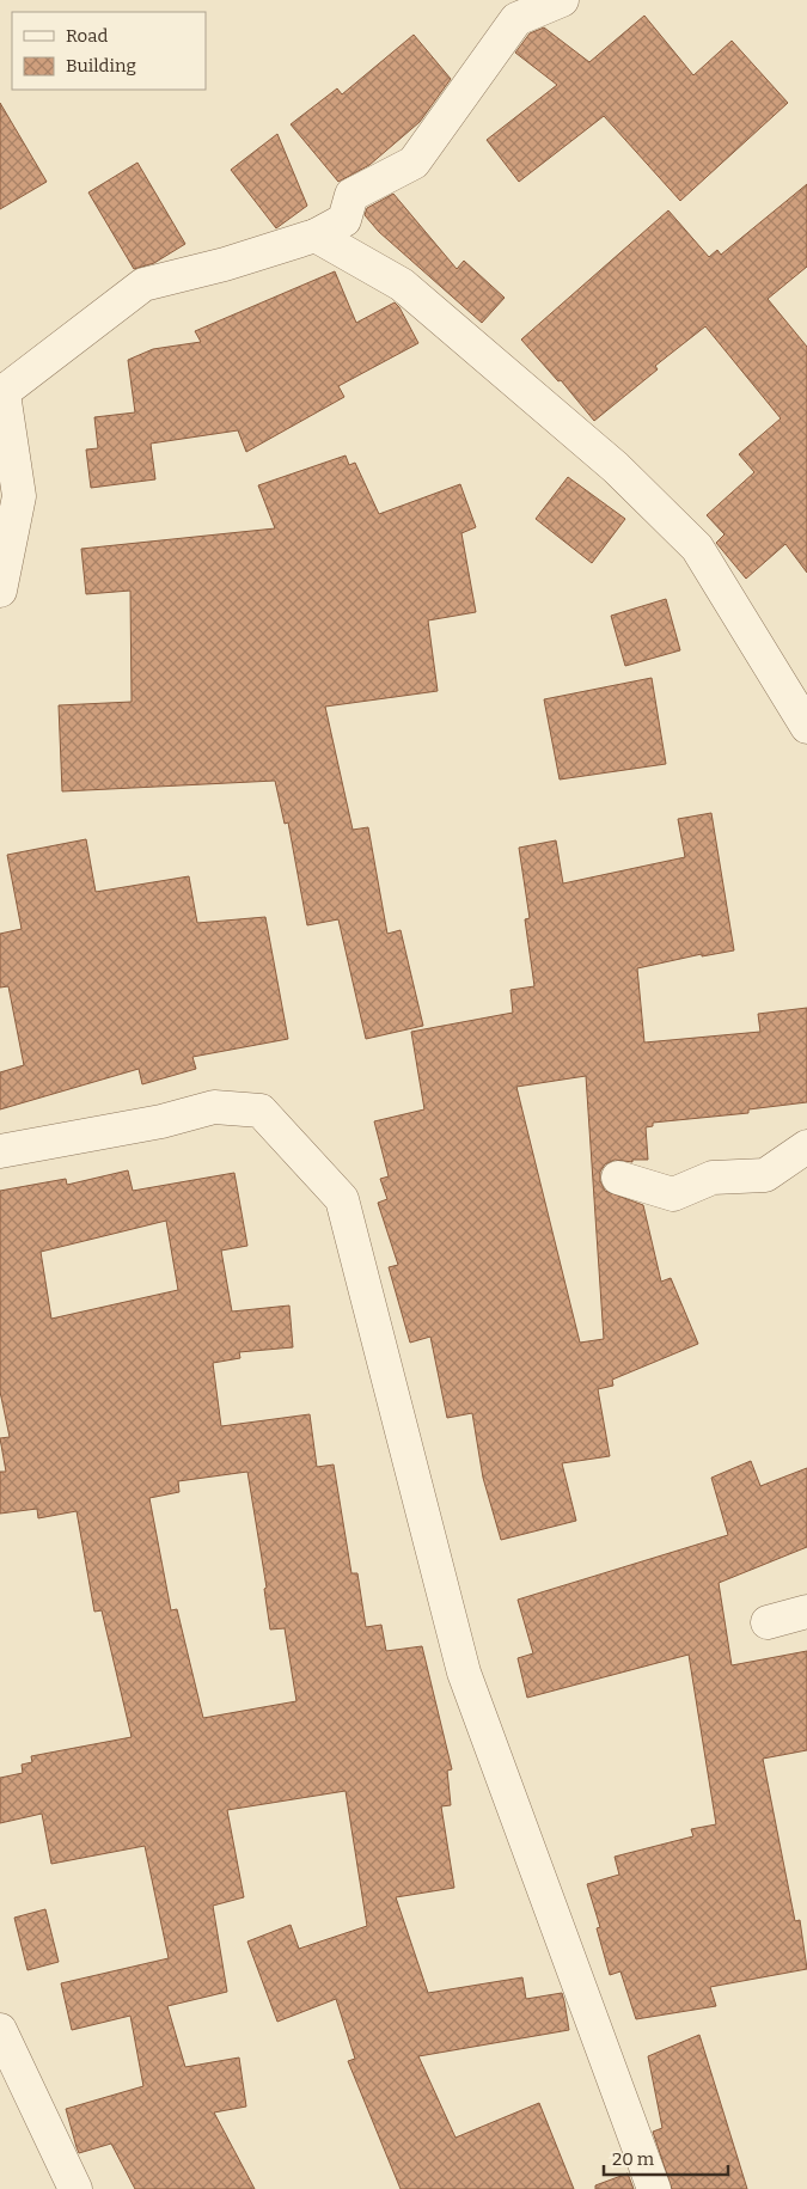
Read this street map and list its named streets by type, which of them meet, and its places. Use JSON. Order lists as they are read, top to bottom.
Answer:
{
  "legend": ["Road", "Building"],
  "scale_bar": "20 m"
}
